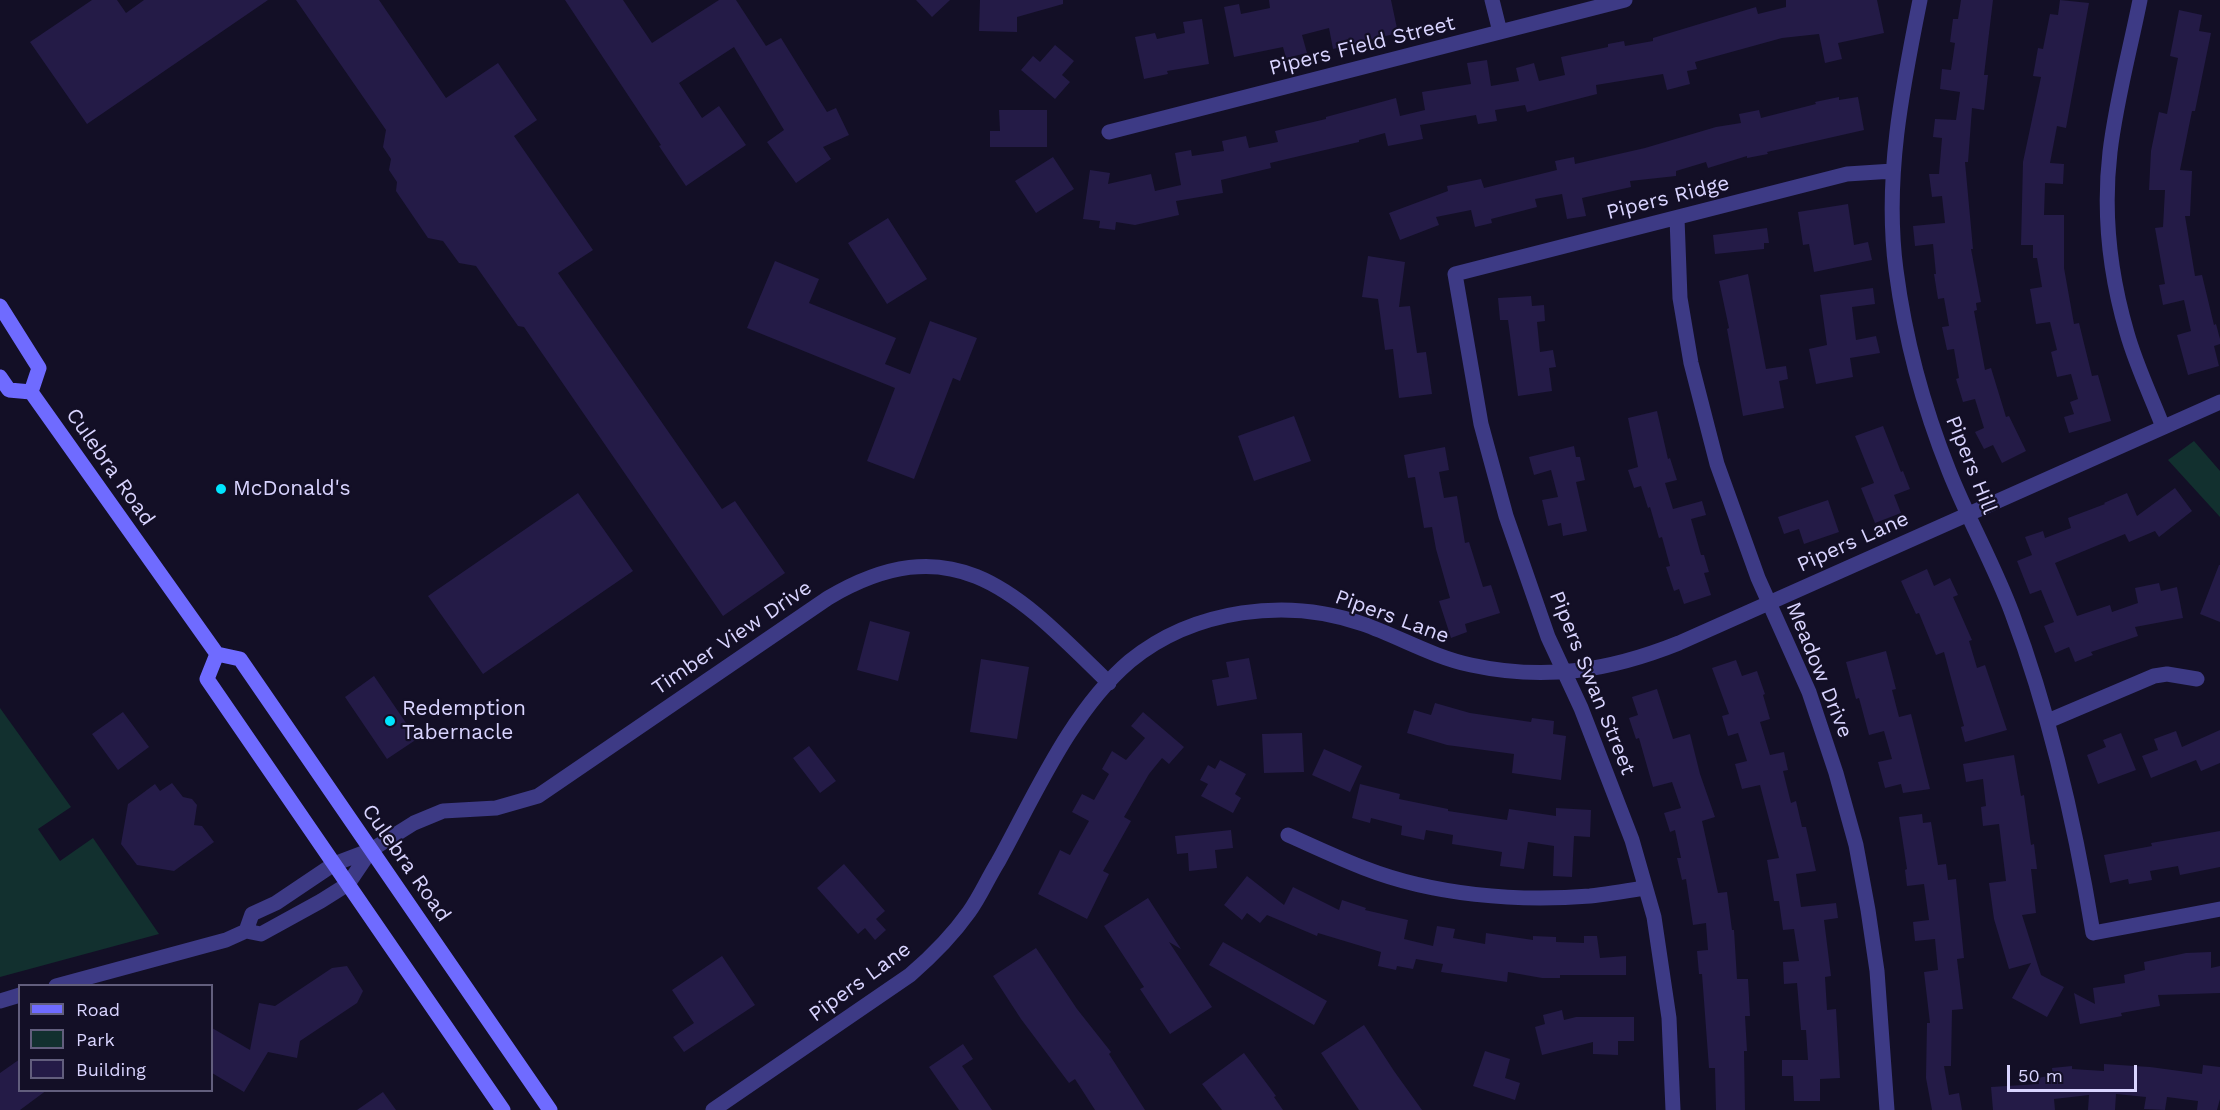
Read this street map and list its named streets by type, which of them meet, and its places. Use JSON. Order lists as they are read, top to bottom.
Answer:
{
  "streets": {
    "main road": ["Culebra Road"],
    "street": [
      "Pipers Field Street",
      "Pipers Ridge",
      "Pipers Hill",
      "Pipers Lane",
      "Timber View Drive",
      "Meadow Drive",
      "Pipers Swan Street"
    ]
  },
  "crossings": [
    ["Pipers Ridge", "Pipers Hill"],
    ["Pipers Ridge", "Meadow Drive"],
    ["Pipers Ridge", "Pipers Swan Street"],
    ["Pipers Hill", "Pipers Lane"],
    ["Culebra Road", "Timber View Drive"],
    ["Pipers Lane", "Timber View Drive"],
    ["Pipers Lane", "Meadow Drive"],
    ["Pipers Lane", "Pipers Swan Street"]
  ],
  "places": ["McDonald's", "Redemption Tabernacle"],
  "legend": ["Road", "Park", "Building"],
  "scale_bar": "50 m"
}
